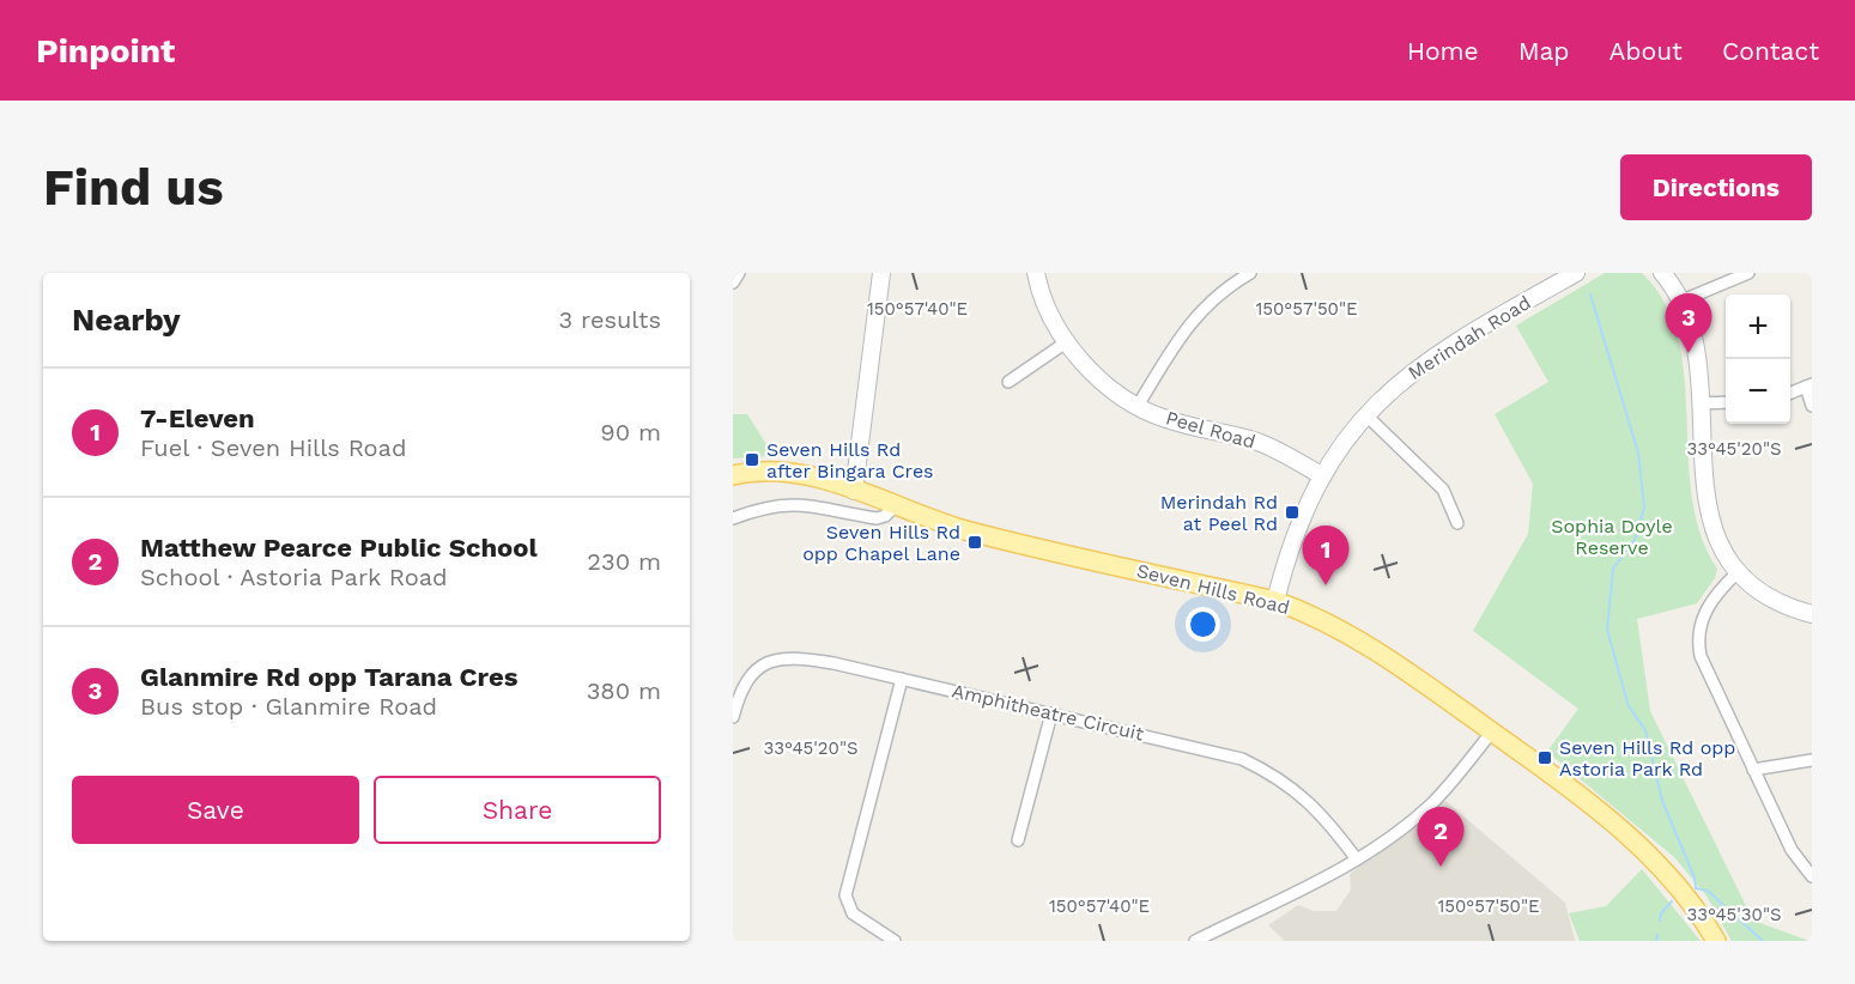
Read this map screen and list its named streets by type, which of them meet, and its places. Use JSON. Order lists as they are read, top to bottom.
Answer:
{
  "streets": {
    "main road": ["Seven Hills Road"],
    "street": ["Merindah Road", "Peel Road", "Amphitheatre Circuit"]
  },
  "crossings": [
    ["Merindah Road", "Peel Road"],
    ["Merindah Road", "Seven Hills Road"]
  ],
  "parks": ["Sophia Doyle Reserve"],
  "places": {
    "transit": [
      "Seven Hills Rd after Bingara Cres",
      "Merindah Rd at Peel Rd",
      "Seven Hills Rd opp Chapel Lane",
      "Seven Hills Rd opp Astoria Park Rd"
    ]
  },
  "page": {
    "header": "Pinpoint",
    "nav": [
      "Home",
      "Map",
      "About",
      "Contact"
    ],
    "buttons": [
      "Directions",
      ["Save", "Share"]
    ],
    "title": "Find us",
    "heading": ["Nearby", "3 results"],
    "pins": ["3", "1", "2"],
    "map_buttons": ["+", "−"],
    "list": [
      {
        "mark": "1",
        "name": "7-Eleven",
        "note": "Fuel · Seven Hills Road",
        "value": "90 m"
      },
      {
        "mark": "2",
        "name": "Matthew Pearce Public School",
        "note": "School · Astoria Park Road",
        "value": "230 m"
      },
      {
        "mark": "3",
        "name": "Glanmire Rd opp Tarana Cres",
        "note": "Bus stop · Glanmire Road",
        "value": "380 m"
      }
    ]
  },
  "coordinates": [
    "150°57'40\"E",
    "150°57'50\"E",
    "33°45'20\"S",
    "33°45'30\"S"
  ]
}
